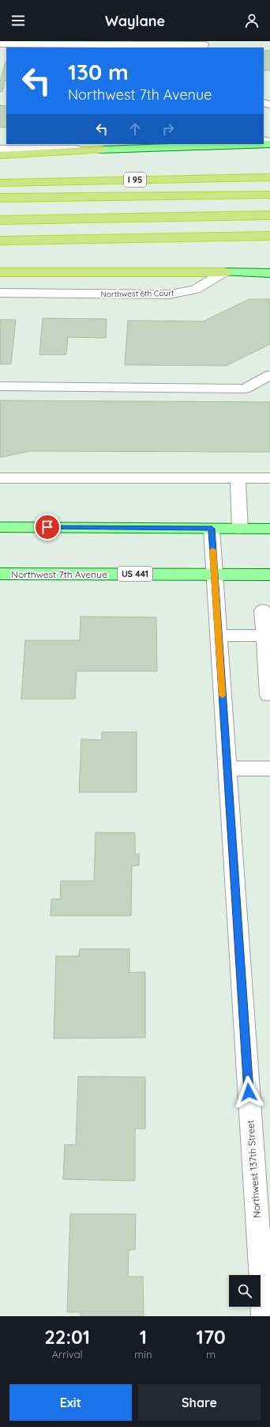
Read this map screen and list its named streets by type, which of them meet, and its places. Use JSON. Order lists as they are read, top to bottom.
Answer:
{
  "streets": {
    "highway": ["I 95"],
    "main road": ["Northwest 7th Avenue", "US 441"],
    "street": ["Northwest 6th Court", "Northwest 137th Street"]
  },
  "crossings": [
    ["Northwest 7th Avenue", "Northwest 137th Street"]
  ],
  "page": {
    "header": "Waylane",
    "turn": ["130 m", "Northwest 7th Avenue"],
    "eta": [
      "22:01",
      "Arrival",
      "1",
      "min",
      "170",
      "m"
    ],
    "buttons": ["Exit", "Share"]
  }
}
